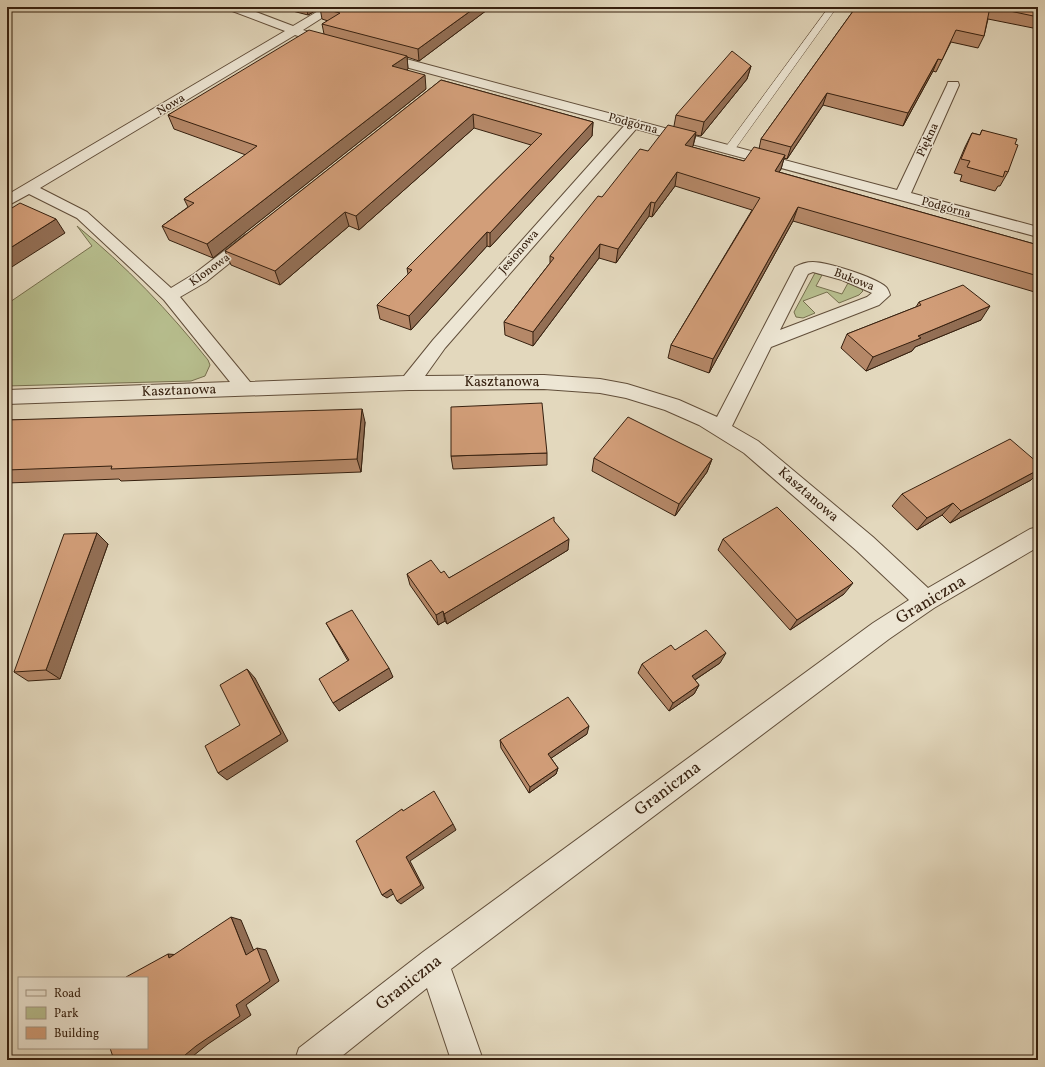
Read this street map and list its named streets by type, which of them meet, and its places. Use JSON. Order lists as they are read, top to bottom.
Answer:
{
  "streets": {
    "street": [
      "Nowa",
      "Podgórna",
      "Piękna",
      "Jesionowa",
      "Klonowa",
      "Bukowa",
      "Kasztanowa",
      "Graniczna"
    ]
  },
  "crossings": [
    ["Podgórna", "Piękna"],
    ["Podgórna", "Jesionowa"],
    ["Jesionowa", "Kasztanowa"],
    ["Bukowa", "Kasztanowa"],
    ["Kasztanowa", "Graniczna"]
  ],
  "legend": ["Road", "Park", "Building"]
}
